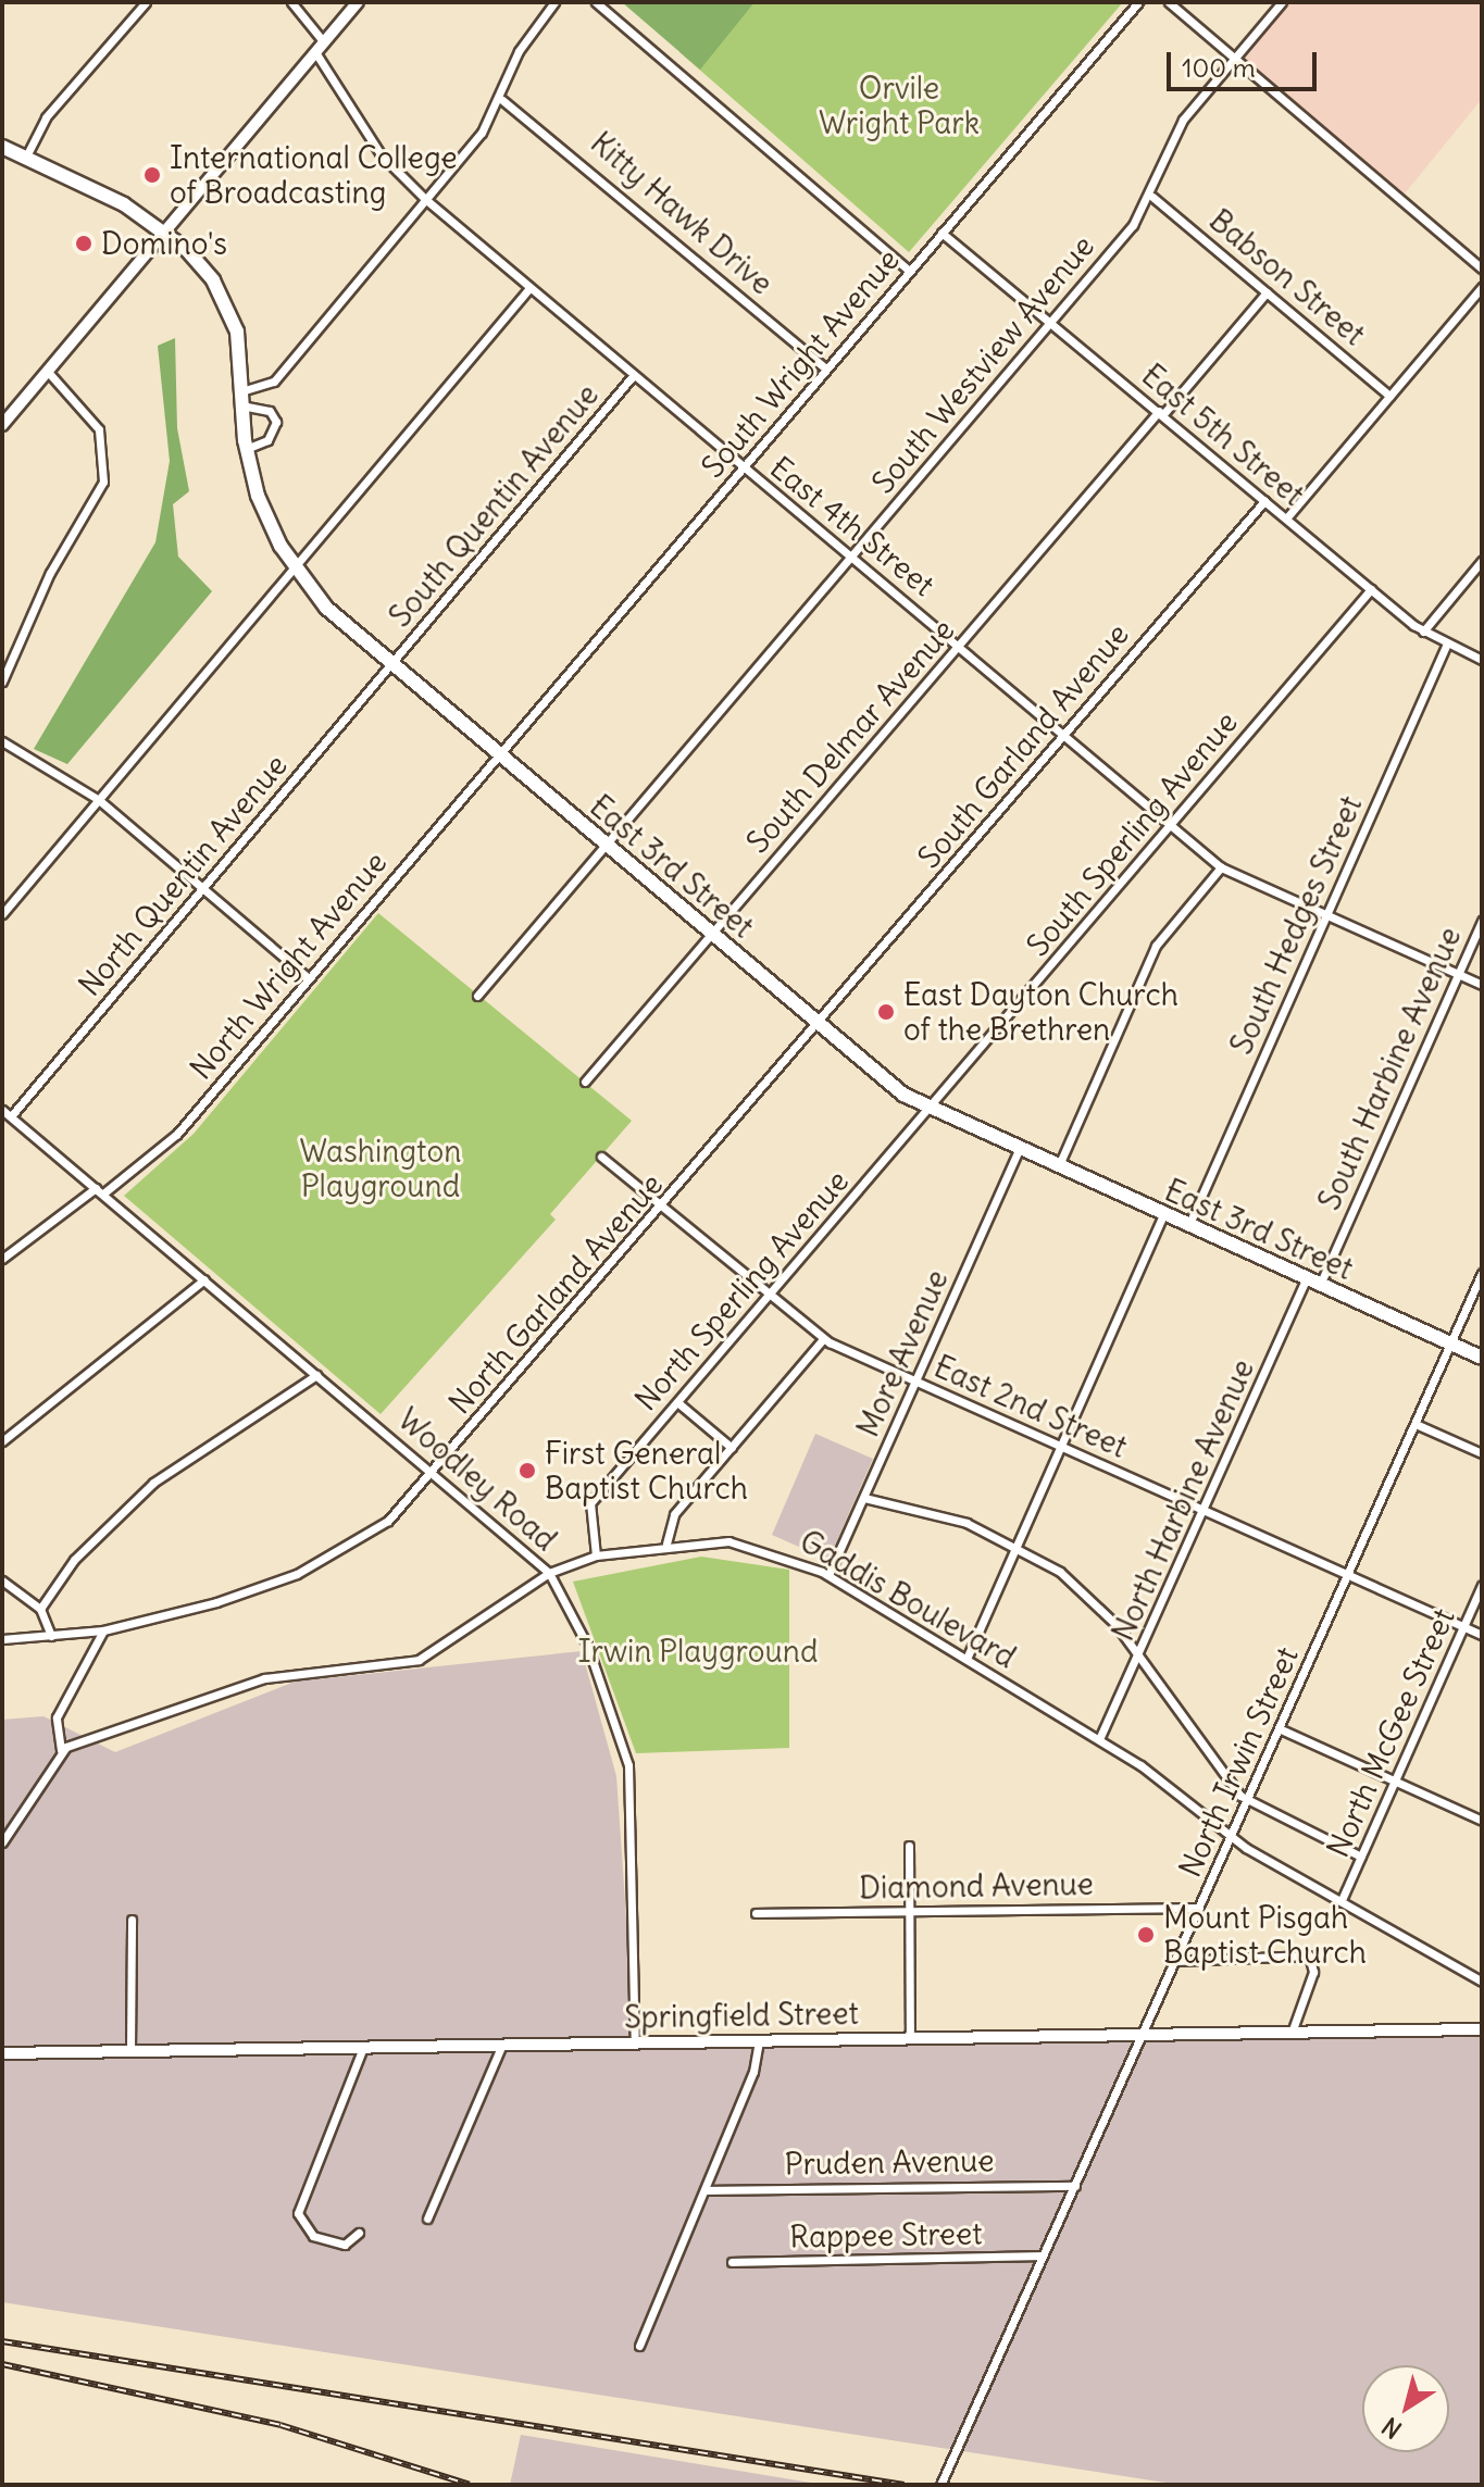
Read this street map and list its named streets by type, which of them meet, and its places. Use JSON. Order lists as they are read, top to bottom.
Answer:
{
  "streets": {
    "main road": ["East 3rd Street", "Springfield Street"],
    "street": [
      "Kitty Hawk Drive",
      "Babson Street",
      "South Wright Avenue",
      "South Westview Avenue",
      "East 5th Street",
      "South Quentin Avenue",
      "East 4th Street",
      "South Delmar Avenue",
      "South Garland Avenue",
      "South Sperling Avenue",
      "North Quentin Avenue",
      "South Hedges Street",
      "North Wright Avenue",
      "South Harbine Avenue",
      "North Sperling Avenue",
      "North Garland Avenue",
      "More Avenue",
      "East 2nd Street",
      "Woodley Road",
      "North Harbine Avenue",
      "Gaddis Boulevard",
      "North McGee Street",
      "North Irwin Street",
      "Diamond Avenue",
      "Pruden Avenue",
      "Rappee Street"
    ]
  },
  "crossings": [
    ["Kitty Hawk Drive", "South Wright Avenue"],
    ["Babson Street", "South Westview Avenue"],
    ["Babson Street", "South Delmar Avenue"],
    ["South Wright Avenue", "East 5th Street"],
    ["South Wright Avenue", "East 4th Street"],
    ["South Wright Avenue", "East 3rd Street"],
    ["South Wright Avenue", "North Wright Avenue"],
    ["South Westview Avenue", "East 5th Street"],
    ["South Westview Avenue", "East 4th Street"],
    ["South Westview Avenue", "East 3rd Street"],
    ["East 5th Street", "South Delmar Avenue"],
    ["East 5th Street", "South Garland Avenue"],
    ["East 5th Street", "South Sperling Avenue"],
    ["East 5th Street", "South Hedges Street"],
    ["South Quentin Avenue", "East 4th Street"],
    ["South Quentin Avenue", "East 3rd Street"],
    ["South Quentin Avenue", "North Quentin Avenue"],
    ["East 4th Street", "South Delmar Avenue"],
    ["East 4th Street", "South Garland Avenue"],
    ["East 4th Street", "South Sperling Avenue"],
    ["East 4th Street", "South Hedges Street"],
    ["East 4th Street", "South Harbine Avenue"],
    ["South Delmar Avenue", "East 3rd Street"],
    ["South Garland Avenue", "East 3rd Street"],
    ["South Garland Avenue", "North Garland Avenue"],
    ["South Sperling Avenue", "East 3rd Street"],
    ["South Sperling Avenue", "North Sperling Avenue"],
    ["East 3rd Street", "North Quentin Avenue"],
    ["East 3rd Street", "South Hedges Street"],
    ["East 3rd Street", "North Wright Avenue"],
    ["East 3rd Street", "South Harbine Avenue"],
    ["East 3rd Street", "North Sperling Avenue"],
    ["East 3rd Street", "North Garland Avenue"],
    ["East 3rd Street", "More Avenue"],
    ["East 3rd Street", "North Harbine Avenue"],
    ["East 3rd Street", "North Irwin Street"],
    ["North Quentin Avenue", "Woodley Road"],
    ["North Wright Avenue", "Woodley Road"],
    ["North Sperling Avenue", "East 2nd Street"],
    ["North Sperling Avenue", "Gaddis Boulevard"],
    ["North Garland Avenue", "East 2nd Street"],
    ["North Garland Avenue", "Woodley Road"],
    ["More Avenue", "East 2nd Street"],
    ["More Avenue", "Gaddis Boulevard"],
    ["East 2nd Street", "North Harbine Avenue"],
    ["East 2nd Street", "North McGee Street"],
    ["East 2nd Street", "North Irwin Street"],
    ["Woodley Road", "Gaddis Boulevard"],
    ["Woodley Road", "Springfield Street"],
    ["North Harbine Avenue", "Gaddis Boulevard"],
    ["Gaddis Boulevard", "North McGee Street"],
    ["Gaddis Boulevard", "North Irwin Street"],
    ["North Irwin Street", "Diamond Avenue"],
    ["North Irwin Street", "Springfield Street"],
    ["North Irwin Street", "Pruden Avenue"],
    ["North Irwin Street", "Rappee Street"]
  ],
  "parks": ["Orvile Wright Park", "Washington Playground", "Irwin Playground"],
  "places": [
    "International College of Broadcasting",
    "Domino's",
    "East Dayton Church of the Brethren",
    "First General Baptist Church",
    "Mount Pisgah Baptist Church"
  ],
  "scale_bar": "100 m",
  "north": "bottom left"
}
